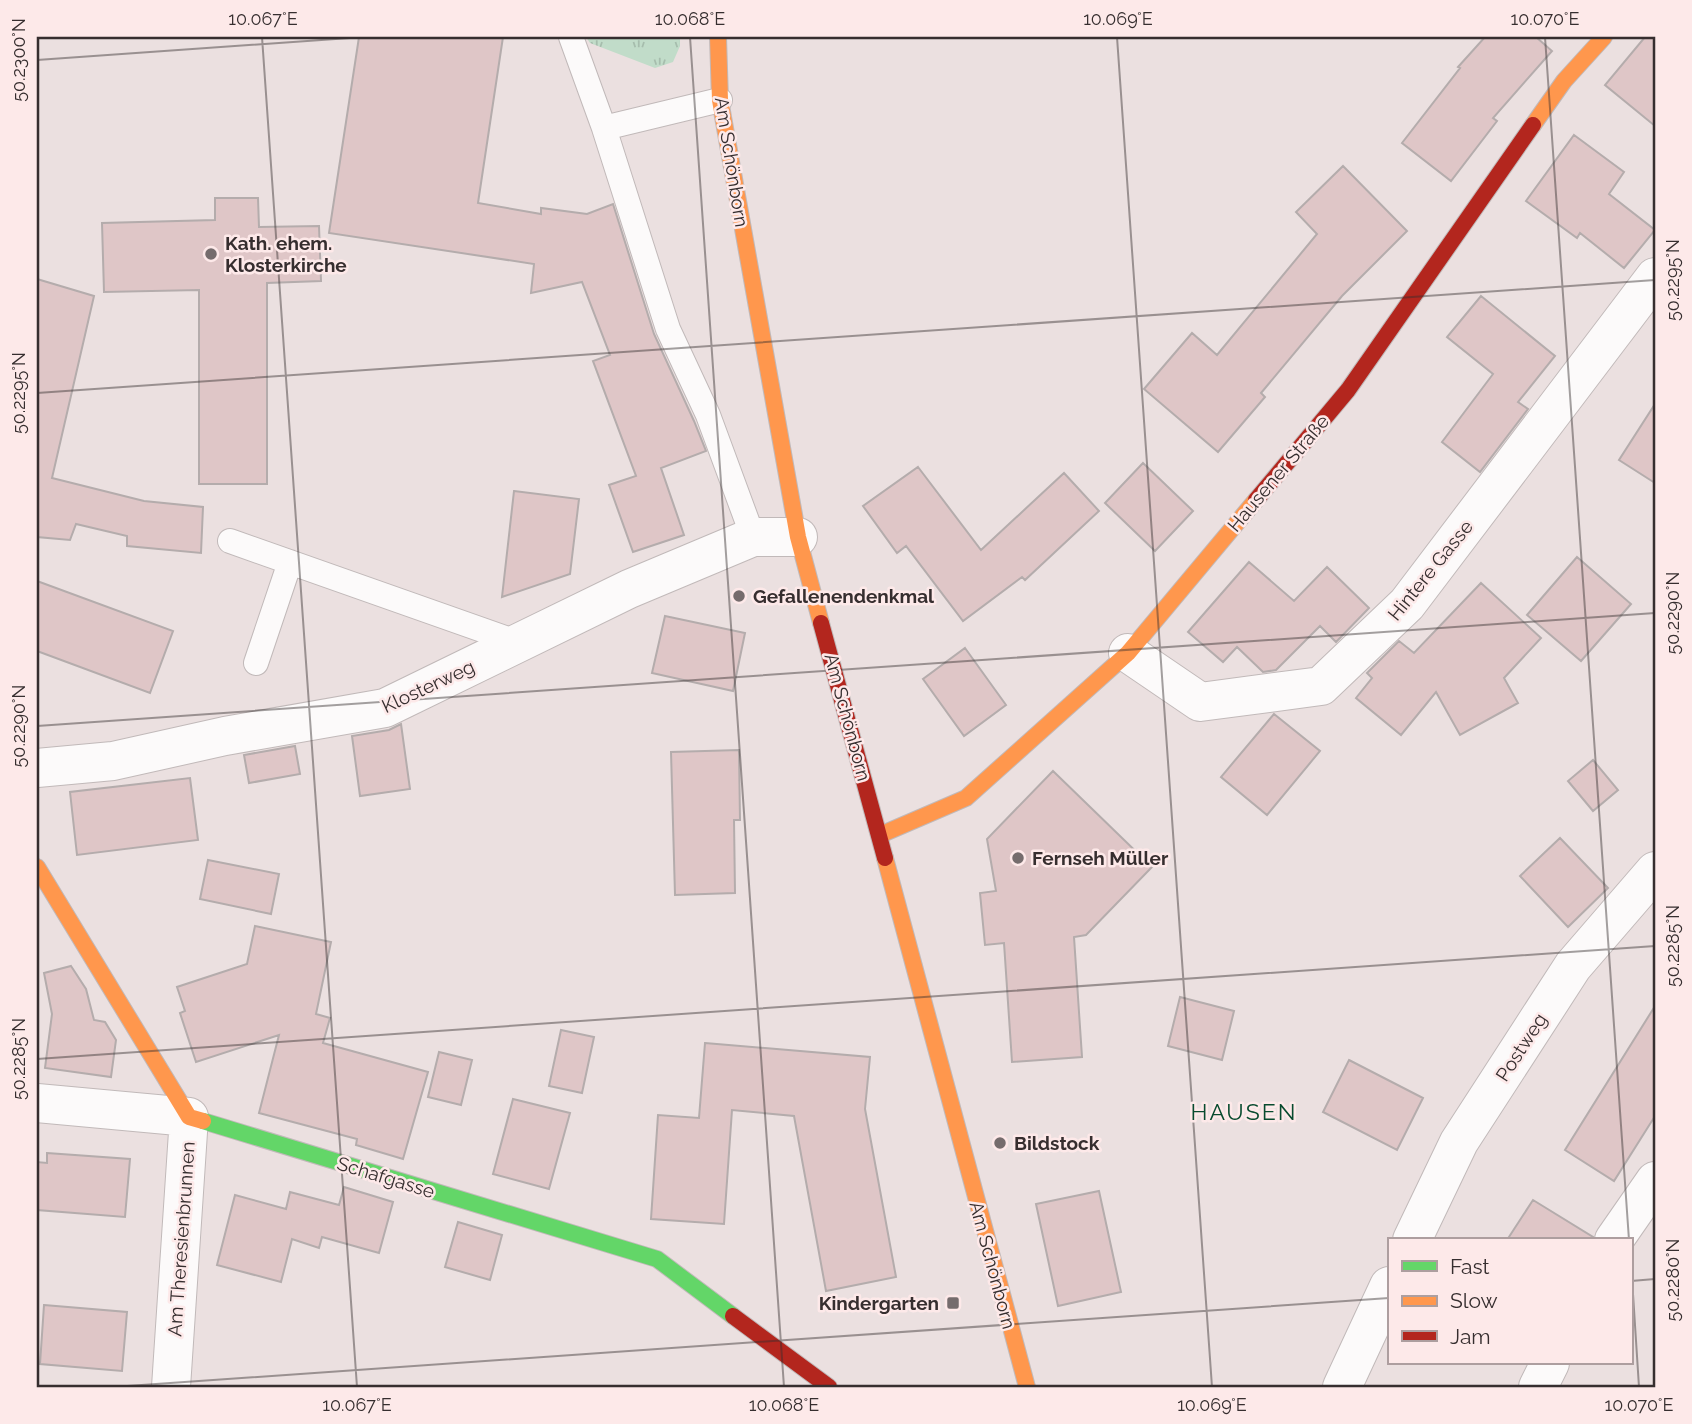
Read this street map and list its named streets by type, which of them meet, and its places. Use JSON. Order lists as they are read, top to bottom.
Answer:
{
  "streets": {
    "street": [
      "Am Schönborn",
      "Hausener Straße",
      "Hintere Gasse",
      "Klosterweg",
      "Postweg",
      "Schafgasse",
      "Am Theresienbrunnen"
    ]
  },
  "crossings": [
    ["Am Schönborn", "Hausener Straße"],
    ["Am Schönborn", "Klosterweg"],
    ["Hausener Straße", "Hintere Gasse"],
    ["Schafgasse", "Am Theresienbrunnen"]
  ],
  "districts": ["HAUSEN"],
  "places": {
    "other": [
      "Kath. ehem. Klosterkirche",
      "Gefallenendenkmal",
      "Fernseh Müller",
      "Bildstock"
    ],
    "transit": ["Kindergarten"]
  },
  "legend": ["Fast", "Slow", "Jam"],
  "coordinates": [
    "10.067°E",
    "10.068°E",
    "10.069°E",
    "10.070°E",
    "50.2300°N",
    "50.2295°N",
    "50.2290°N",
    "50.2285°N",
    "50.2280°N"
  ]
}
